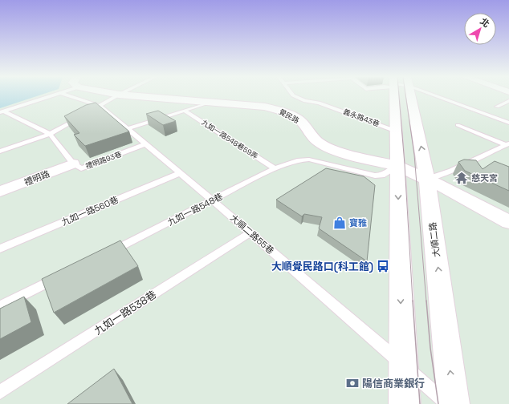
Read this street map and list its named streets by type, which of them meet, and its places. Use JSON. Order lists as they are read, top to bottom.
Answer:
{
  "streets": {
    "street": ["覺民路", "禮明路", "大順二路"],
    "lane": [
      "義永路43巷",
      "九如一路548巷59弄",
      "禮明路93巷",
      "九如一路548巷",
      "九如一路560巷",
      "大順二路55巷",
      "九如一路538巷"
    ]
  },
  "crossings": [
    ["覺民路", "九如一路548巷"],
    ["覺民路", "大順二路"],
    ["九如一路548巷59弄", "九如一路548巷"],
    ["禮明路93巷", "禮明路"],
    ["禮明路93巷", "大順二路55巷"],
    ["九如一路548巷", "大順二路55巷"],
    ["九如一路560巷", "大順二路55巷"],
    ["大順二路55巷", "九如一路538巷"]
  ],
  "places": {
    "temple": ["慈天宮"],
    "shop": ["寶雅"],
    "bus stop": ["大順覺民路口(科工館)"],
    "bank": ["陽信商業銀行"]
  },
  "north": "top right"
}
